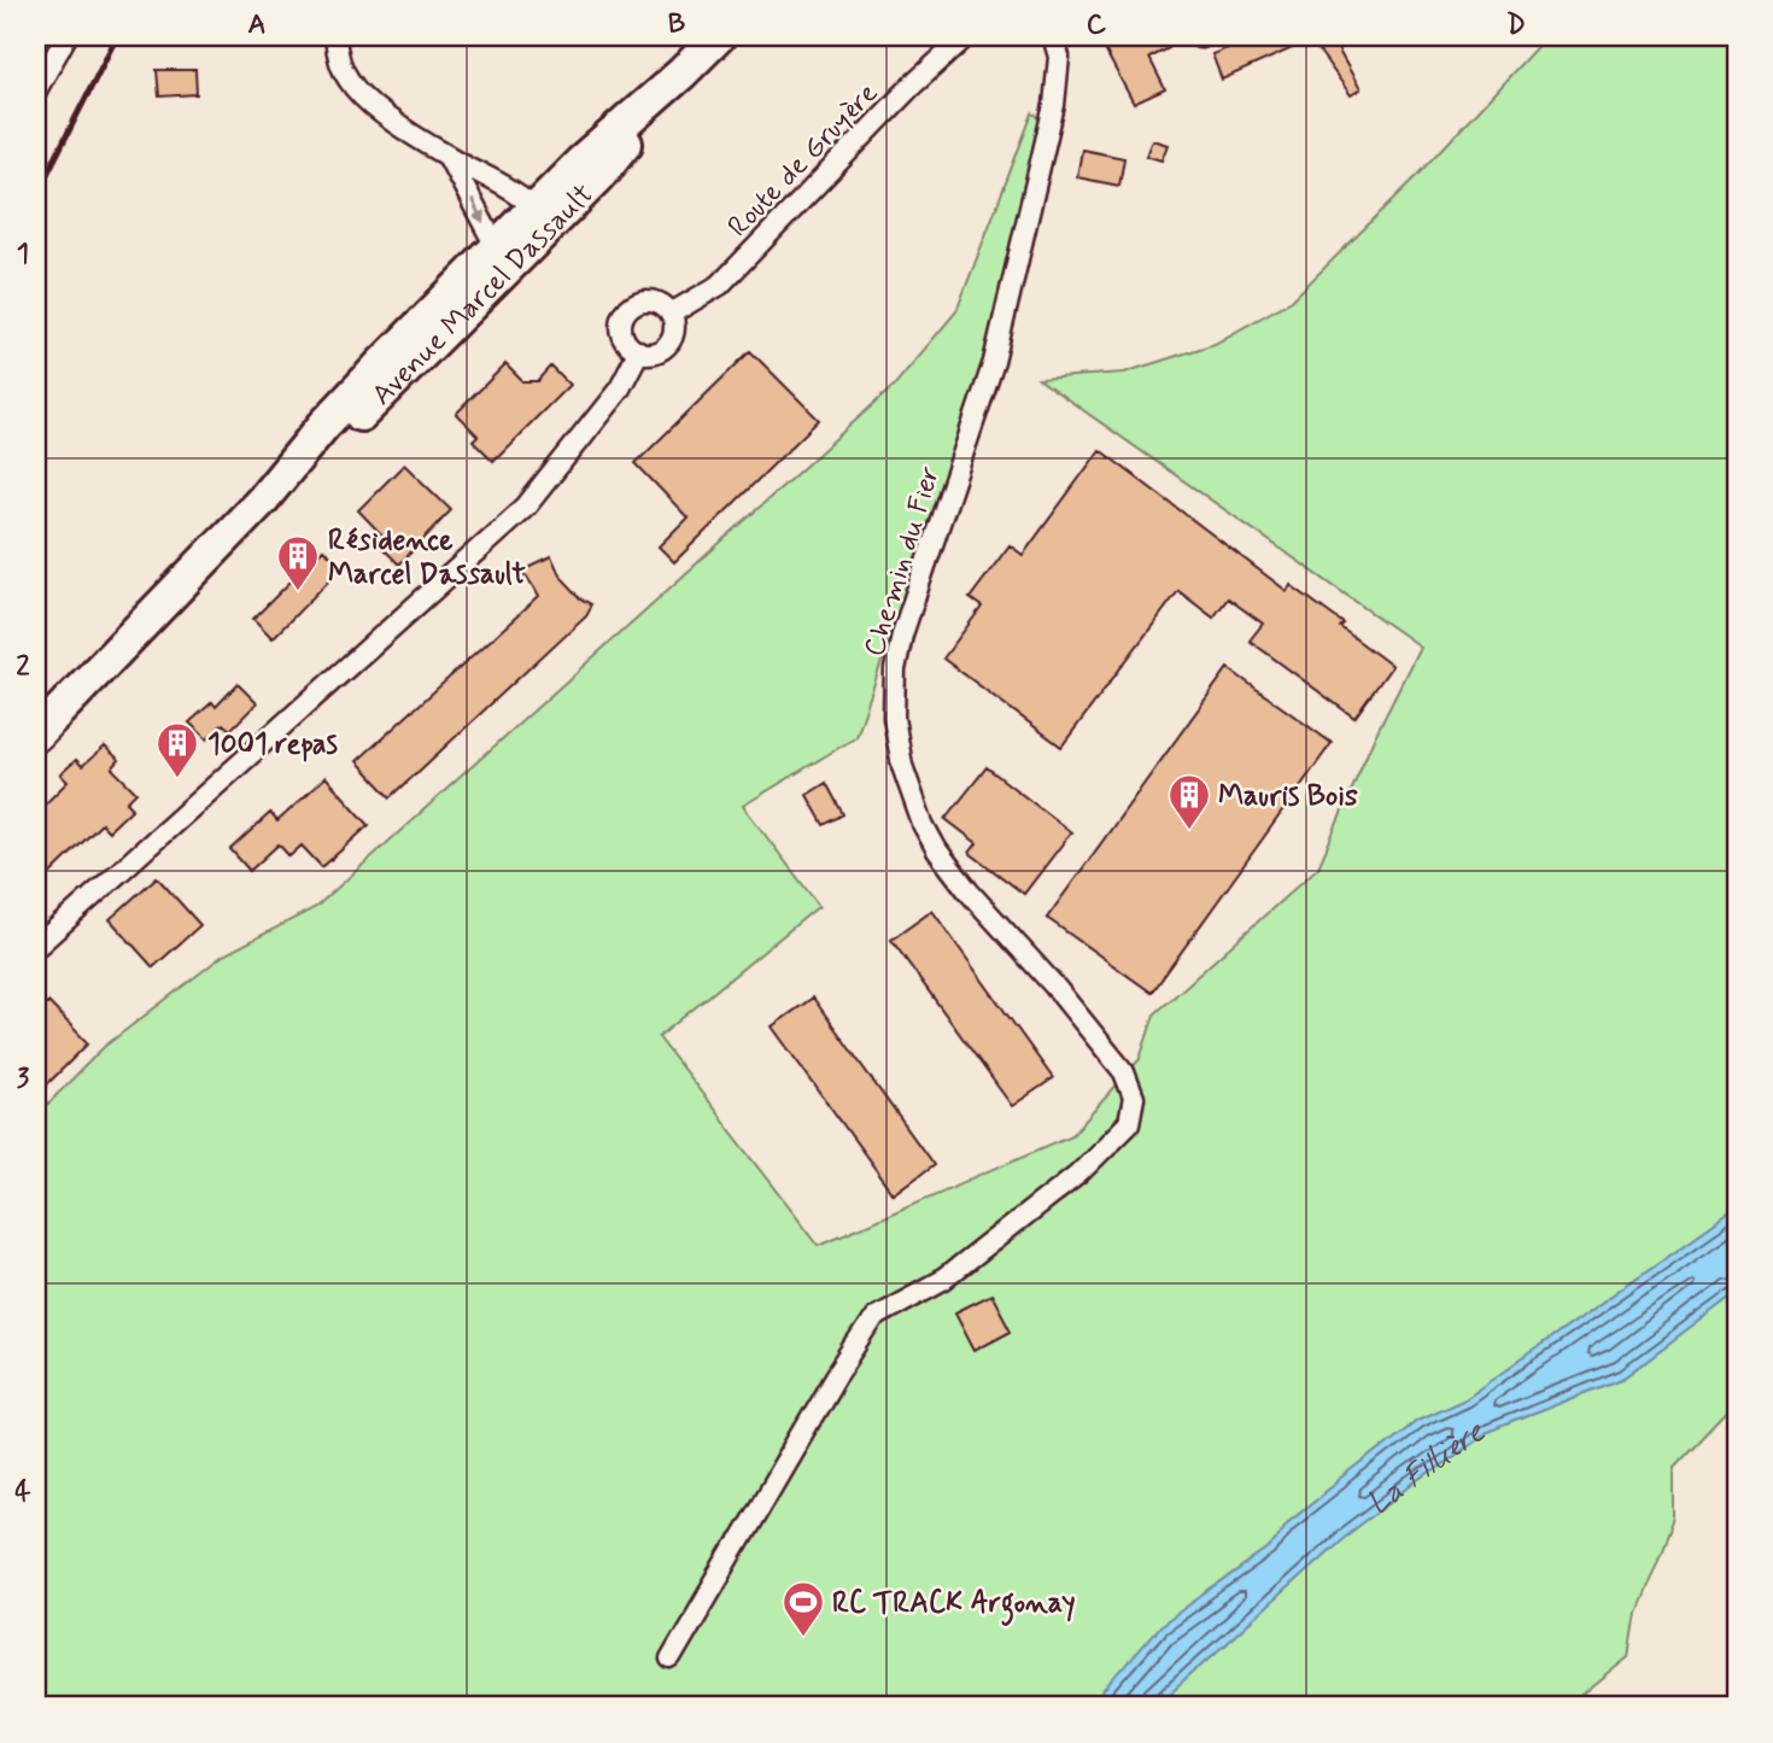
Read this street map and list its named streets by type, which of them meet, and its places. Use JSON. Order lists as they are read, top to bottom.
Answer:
{
  "streets": {
    "main road": ["Avenue Marcel Dassault"],
    "street": ["Route de Gruyère", "Chemin du Fier"]
  },
  "water": ["La Fillière"],
  "places": {
    "building": ["Résidence Marcel Dassault", "1001 repas", "Mauris Bois"],
    "sports": ["RC TRACK Argonay"]
  },
  "grid": {
    "columns": [
      "A",
      "B",
      "C",
      "D"
    ],
    "rows": [
      "1",
      "2",
      "3",
      "4"
    ]
  }
}
